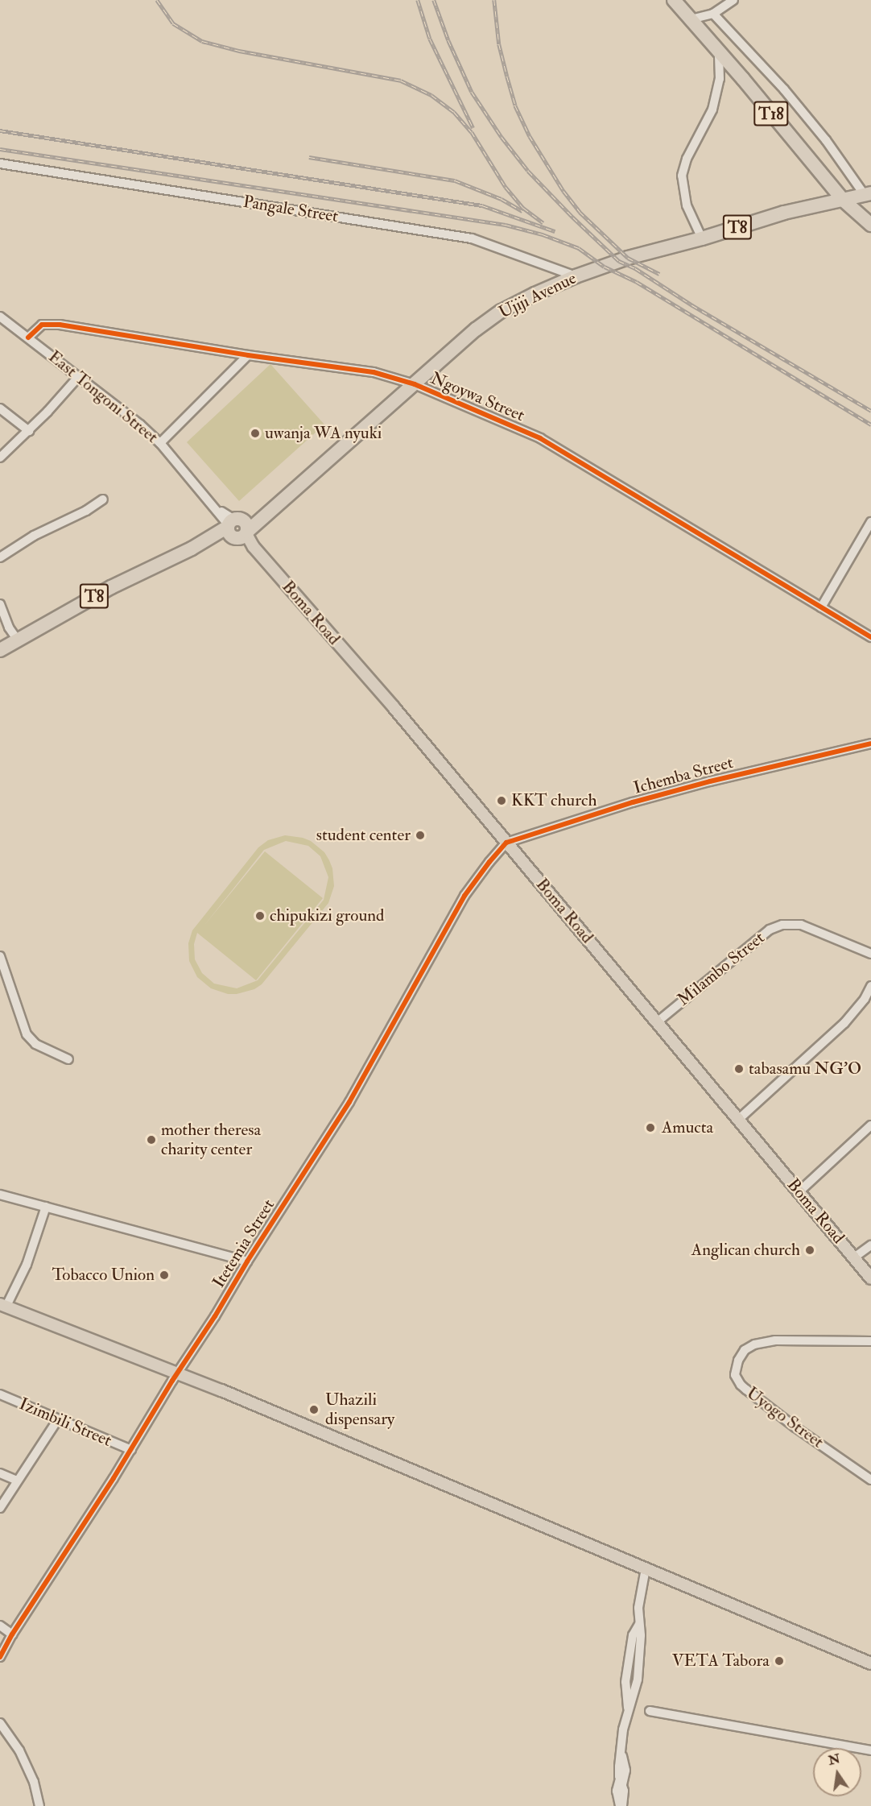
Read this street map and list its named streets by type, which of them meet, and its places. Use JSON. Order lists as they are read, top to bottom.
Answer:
{
  "streets": {
    "highway": ["T18", "T8", "Ujiji Avenue"],
    "main road": ["Boma Road"],
    "street": [
      "Pangale Street",
      "East Tongoni Street",
      "Ngoywa Street",
      "Ichemba Street",
      "Milambo Street",
      "Itetemia Street",
      "Uyogo Street",
      "Izimbili Street"
    ]
  },
  "crossings": [
    ["T18", "Ujiji Avenue"],
    ["Pangale Street", "Ujiji Avenue"],
    ["T8", "Ujiji Avenue"],
    ["T8", "East Tongoni Street"],
    ["T8", "Boma Road"],
    ["Ujiji Avenue", "East Tongoni Street"],
    ["Ujiji Avenue", "Ngoywa Street"],
    ["Ujiji Avenue", "Boma Road"],
    ["East Tongoni Street", "Ngoywa Street"],
    ["East Tongoni Street", "Boma Road"],
    ["Boma Road", "Ichemba Street"],
    ["Boma Road", "Milambo Street"],
    ["Boma Road", "Itetemia Street"],
    ["Ichemba Street", "Itetemia Street"],
    ["Itetemia Street", "Izimbili Street"]
  ],
  "places": [
    "uwanja WA nyuki",
    "KKT church",
    "student center",
    "chipukizi ground",
    "tabasamu NG'O",
    "Amucta",
    "mother theresa charity center",
    "Anglican church",
    "Tobacco Union",
    "Uhazili dispensary",
    "VETA Tabora"
  ],
  "north": "top"
}
